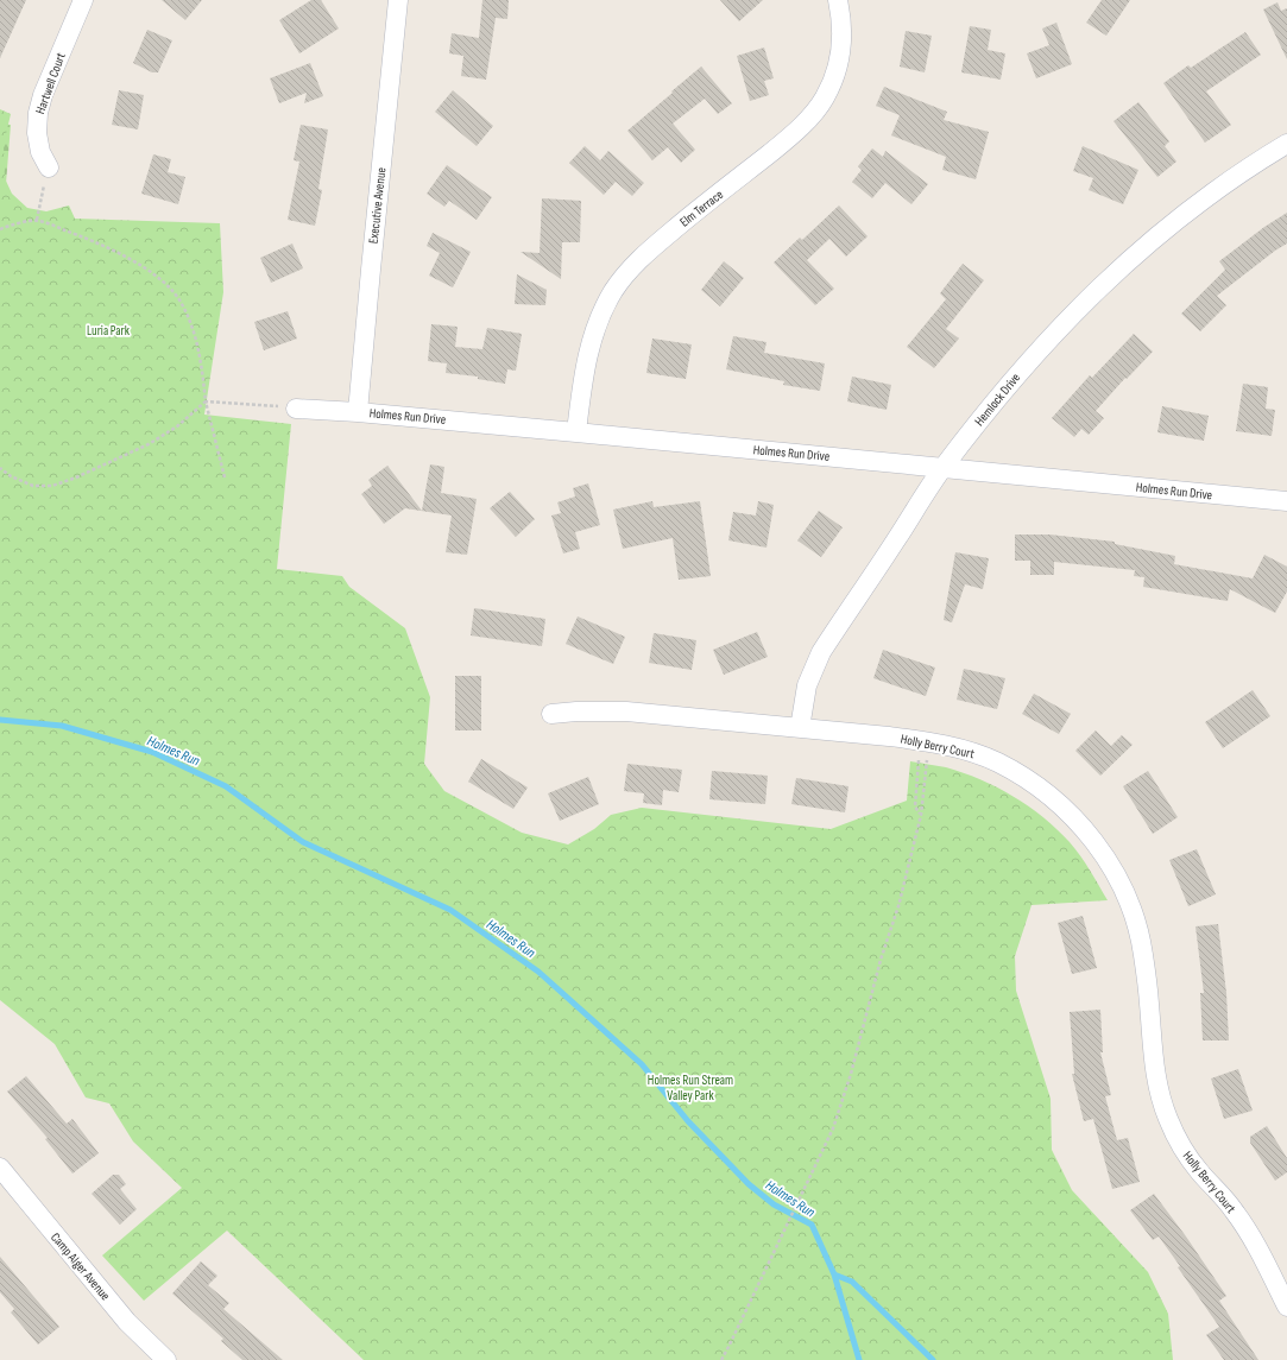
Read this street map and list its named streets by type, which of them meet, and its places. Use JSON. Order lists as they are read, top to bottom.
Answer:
{
  "streets": {
    "street": [
      "Hartwell Court",
      "Executive Avenue",
      "Elm Terrace",
      "Hemlock Drive",
      "Holmes Run Drive",
      "Holly Berry Court",
      "Camp Alger Avenue"
    ]
  },
  "crossings": [
    ["Executive Avenue", "Holmes Run Drive"],
    ["Elm Terrace", "Holmes Run Drive"],
    ["Hemlock Drive", "Holmes Run Drive"],
    ["Hemlock Drive", "Holly Berry Court"]
  ],
  "water": ["Holmes Run"],
  "parks": ["Luria Park", "Holmes Run Stream Valley Park"]
}
